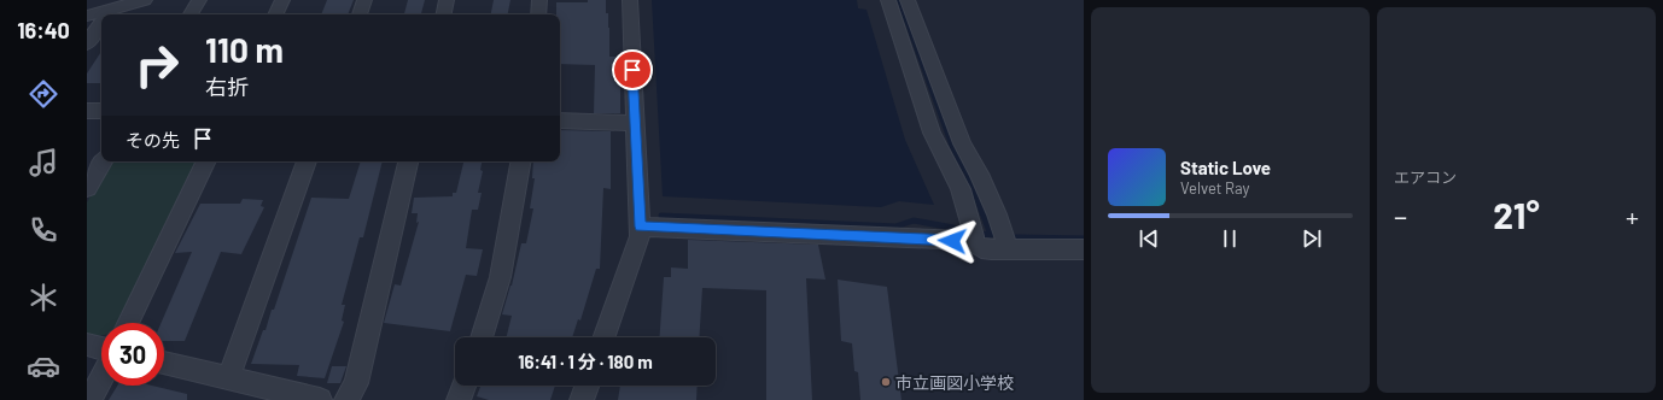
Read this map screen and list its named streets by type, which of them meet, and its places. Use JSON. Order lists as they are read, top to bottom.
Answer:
{
  "places": ["市立画図小学校"],
  "page": {
    "tabs": "16:40",
    "tile": "エアコン",
    "turn": ["110 m", "右折"],
    "then": "その先",
    "song": ["Static Love", "Velvet Ray"],
    "heat": ["−", "21°", "+"],
    "limit": "30",
    "trip": "16:41 · 1 分 · 180 m"
  }
}
